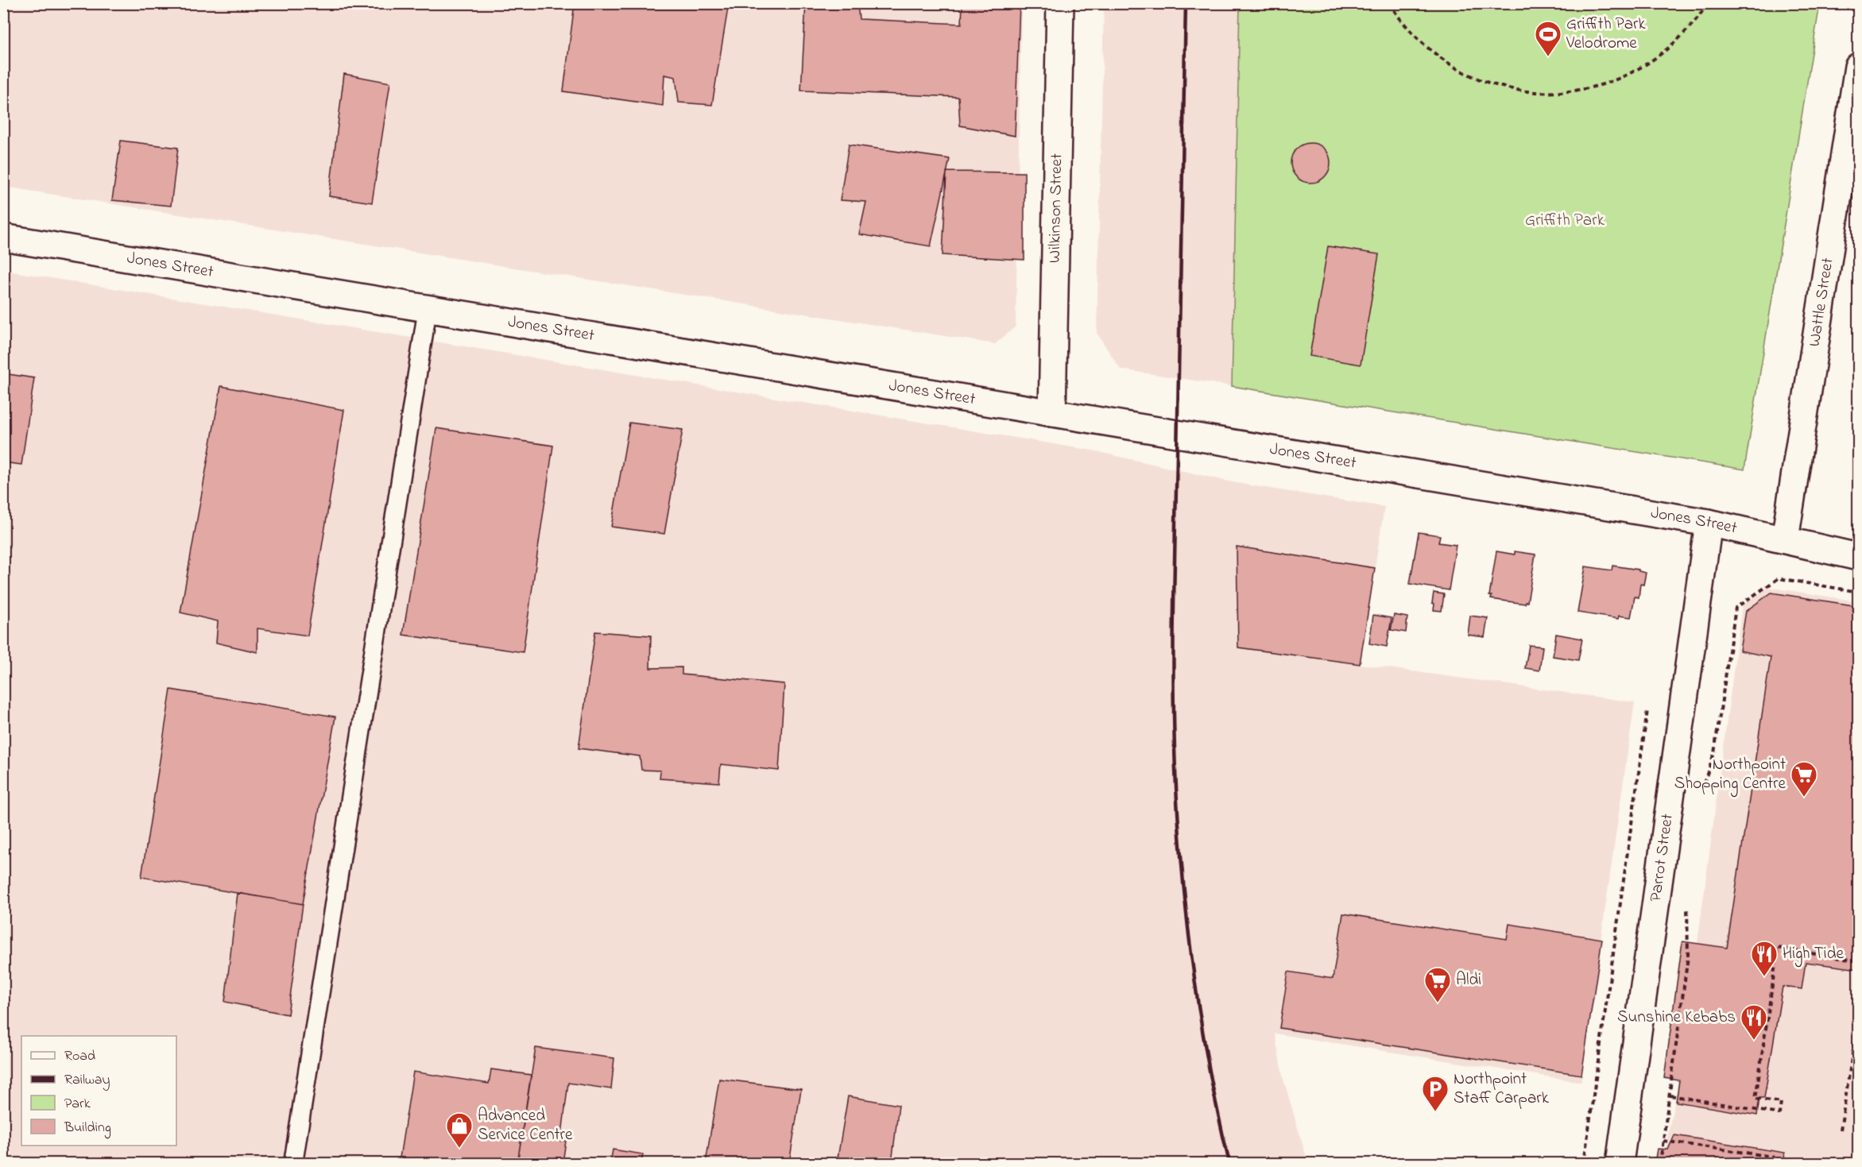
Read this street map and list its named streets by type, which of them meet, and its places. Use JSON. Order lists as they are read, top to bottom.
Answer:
{
  "streets": {
    "street": [
      "Wilkinson Street",
      "Jones Street",
      "Wattle Street",
      "Parrot Street"
    ]
  },
  "crossings": [
    ["Wilkinson Street", "Jones Street"],
    ["Jones Street", "Wattle Street"],
    ["Jones Street", "Parrot Street"]
  ],
  "parks": ["Griffith Park"],
  "places": {
    "sports": ["Griffith Park Velodrome"],
    "supermarket": ["Northpoint Shopping Centre", "Aldi"],
    "restaurant": ["High Tide", "Sunshine Kebabs"],
    "parking": ["Northpoint Staff Carpark"],
    "shop": ["Advanced Service Centre"]
  },
  "legend": [
    "Road",
    "Railway",
    "Park",
    "Building"
  ]
}
